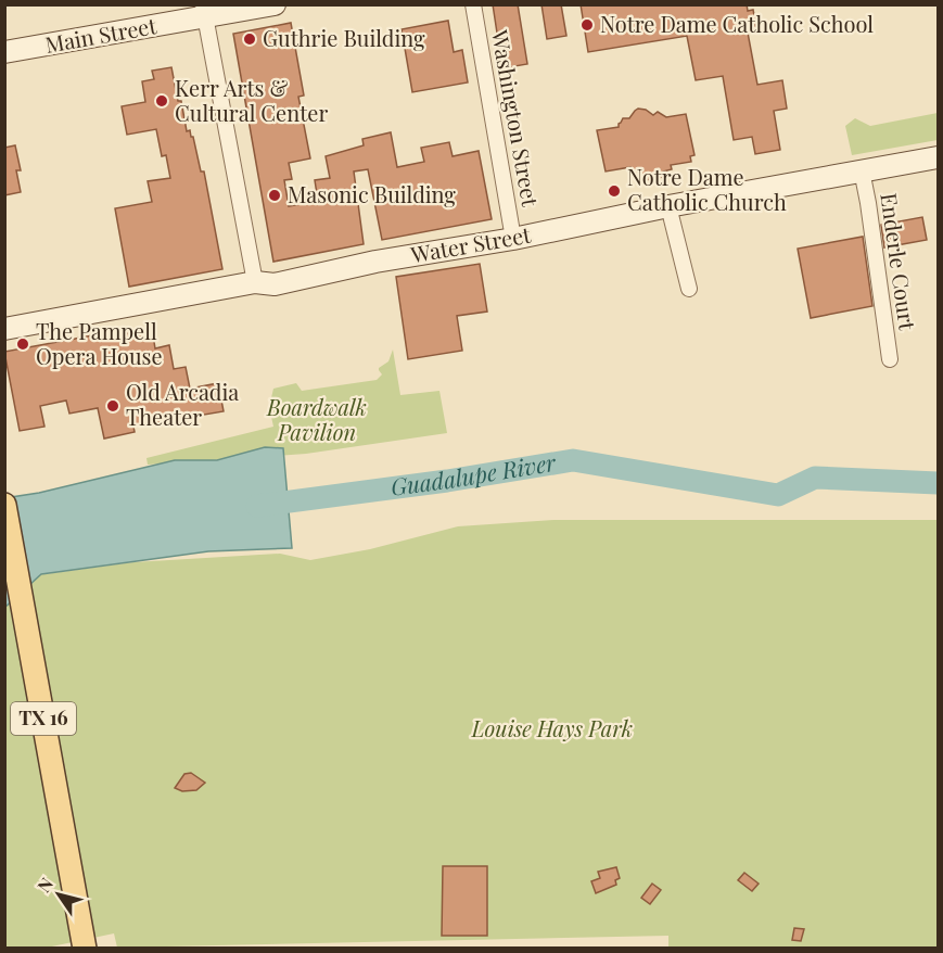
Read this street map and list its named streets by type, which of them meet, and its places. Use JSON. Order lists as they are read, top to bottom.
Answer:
{
  "streets": {
    "main road": ["TX 16"],
    "street": [
      "Main Street",
      "Washington Street",
      "Water Street",
      "Enderle Court"
    ]
  },
  "crossings": [
    ["Washington Street", "Water Street"],
    ["Water Street", "Enderle Court"]
  ],
  "water": ["Guadalupe River"],
  "parks": ["Boardwalk Pavilion", "Louise Hays Park"],
  "places": [
    "Notre Dame Catholic School",
    "Guthrie Building",
    "Kerr Arts & Cultural Center",
    "Notre Dame Catholic Church",
    "Masonic Building",
    "The Pampell Opera House",
    "Old Arcadia Theater"
  ],
  "north": "top left"
}
